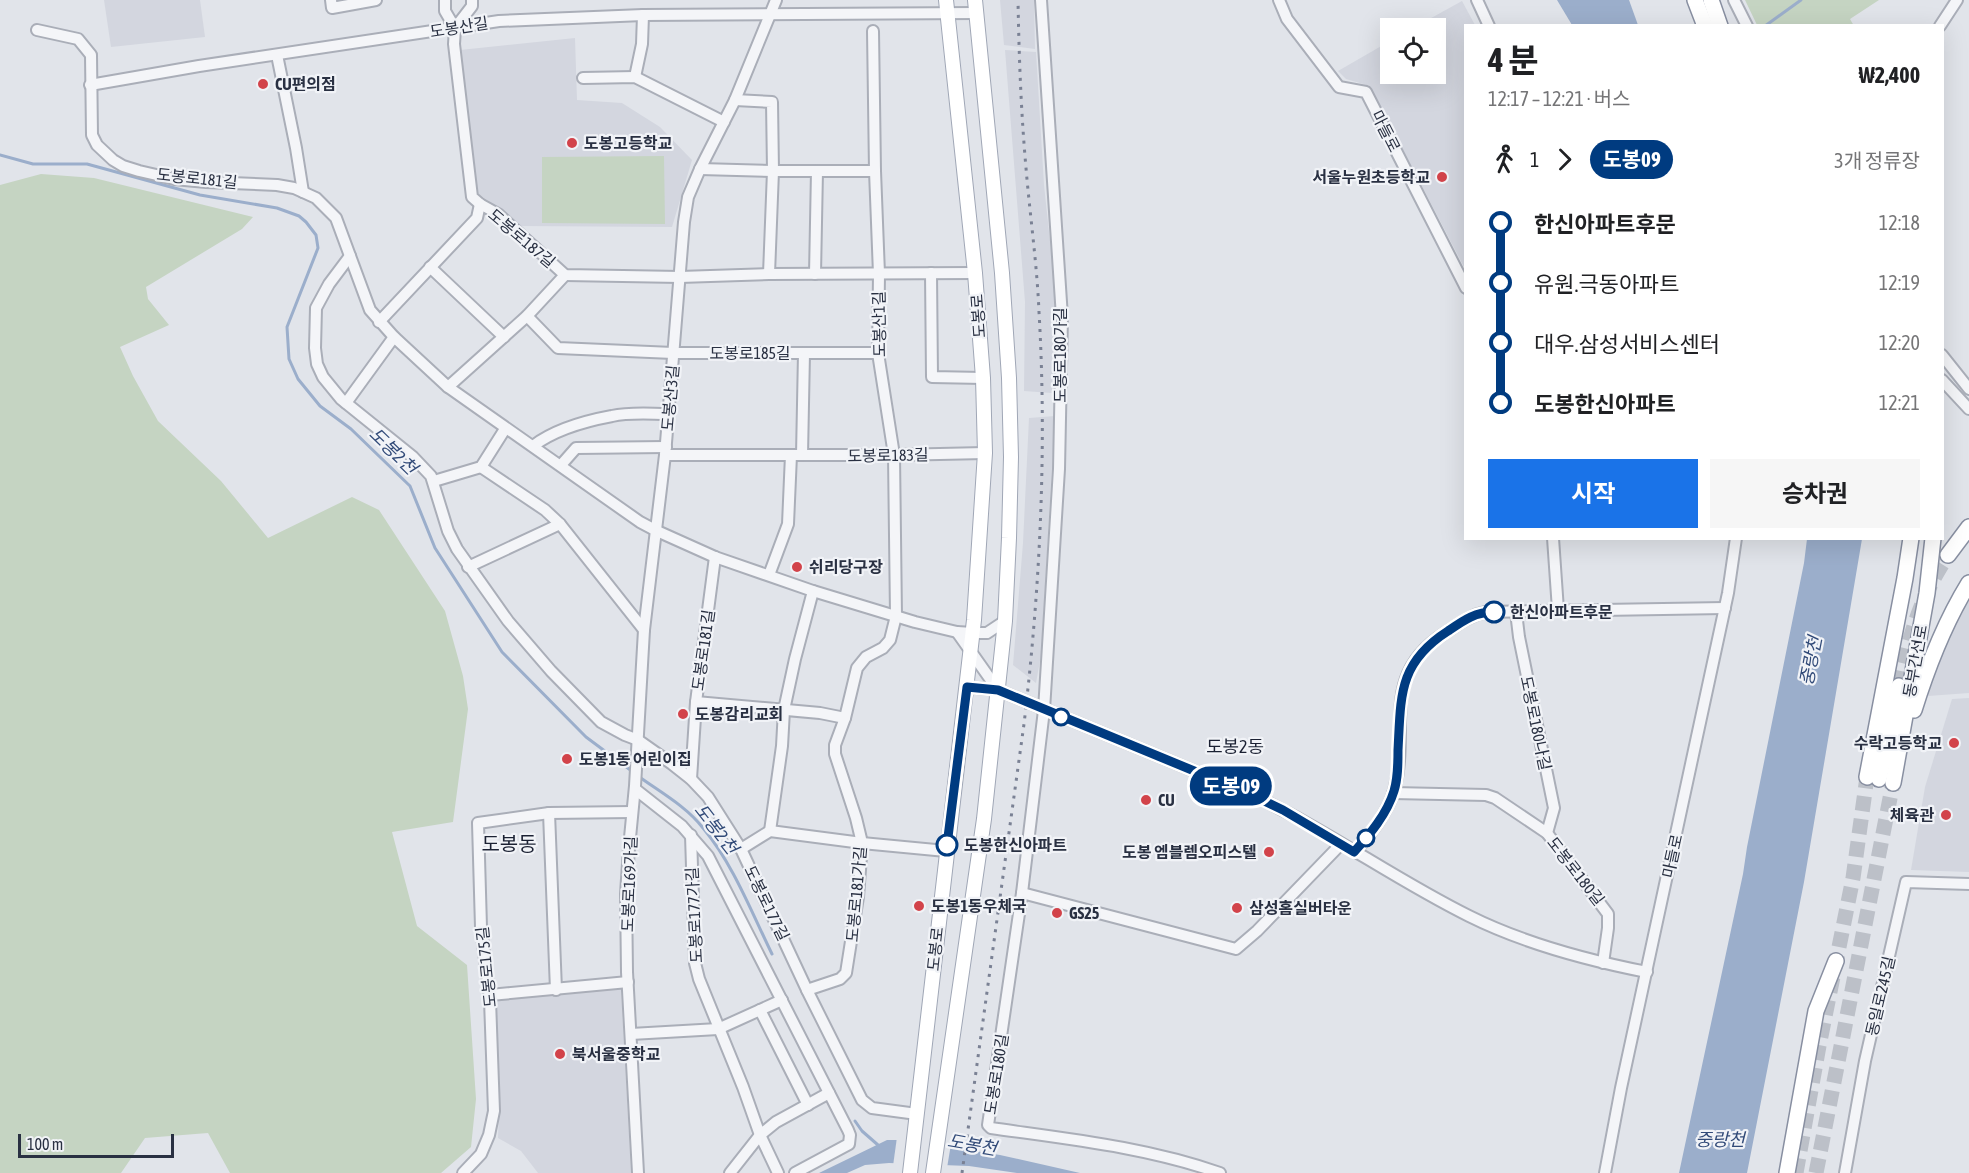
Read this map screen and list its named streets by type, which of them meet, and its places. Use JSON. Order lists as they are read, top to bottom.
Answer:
{
  "streets": {
    "highway": ["동부간선로"],
    "main road": ["도봉로"],
    "street": [
      "도봉산길",
      "마들로",
      "도봉로181길",
      "도봉로187길",
      "도봉산1길",
      "도봉로185길",
      "도봉로180가길",
      "도봉산3길",
      "도봉로183길",
      "도봉로180나길",
      "도봉로180길",
      "도봉로169가길",
      "도봉로181가길",
      "도봉로177길",
      "도봉로177가길",
      "도봉로175길",
      "동일로245길"
    ]
  },
  "crossings": [
    ["도봉산길", "도봉로181길"],
    ["도봉산길", "도봉로187길"],
    ["도봉산길", "도봉로"],
    ["도봉산길", "도봉산3길"],
    ["도봉로181길", "도봉산1길"],
    ["도봉로181길", "도봉산3길"],
    ["도봉로181길", "도봉로181가길"],
    ["도봉로181길", "도봉로177길"],
    ["도봉로187길", "도봉로"],
    ["도봉로187길", "도봉산1길"],
    ["도봉로187길", "도봉산3길"],
    ["도봉로", "도봉로183길"],
    ["도봉로", "도봉로177길"],
    ["도봉산1길", "도봉로185길"],
    ["도봉산1길", "도봉로183길"],
    ["도봉산1길", "도봉로181가길"],
    ["도봉로185길", "도봉산3길"],
    ["도봉로180가길", "도봉로180길"],
    ["도봉산3길", "도봉로183길"],
    ["도봉산3길", "도봉로169가길"],
    ["도봉산3길", "도봉로177길"],
    ["도봉로180나길", "도봉로180길"],
    ["도봉로169가길", "도봉로177길"],
    ["도봉로169가길", "도봉로175길"],
    ["도봉로181가길", "도봉로177길"],
    ["도봉로177길", "도봉로177가길"]
  ],
  "districts": ["도봉2동", "도봉동"],
  "water": ["도봉2천", "중랑천", "도봉천"],
  "places": [
    "CU편의점",
    "도봉고등학교",
    "서울누원초등학교",
    "쉬리당구장",
    "한신아파트후문",
    "도봉감리교회",
    "수락고등학교",
    "도봉1동 어린이집",
    "CU",
    "체육관",
    "도봉한신아파트",
    "도봉 엠블렘오피스텔",
    "도봉1동우체국",
    "삼성홈실버타운",
    "GS25",
    "북서울중학교"
  ],
  "lines": ["bus line 도봉09"],
  "scale_bar": "100 m",
  "page": {
    "on_map": "도봉09",
    "heading": ["4 분", "12:17 – 12:21 · 버스", "₩2,400"],
    "legs": ["1", "도봉09", "3개 정류장"],
    "list": [
      {
        "name": "한신아파트후문",
        "value": "12:18"
      },
      {
        "name": "유원.극동아파트",
        "value": "12:19"
      },
      {
        "name": "대우.삼성서비스센터",
        "value": "12:20"
      },
      {
        "name": "도봉한신아파트",
        "value": "12:21"
      }
    ],
    "buttons": ["시작", "승차권"],
    "scale": "100 m"
  }
}
